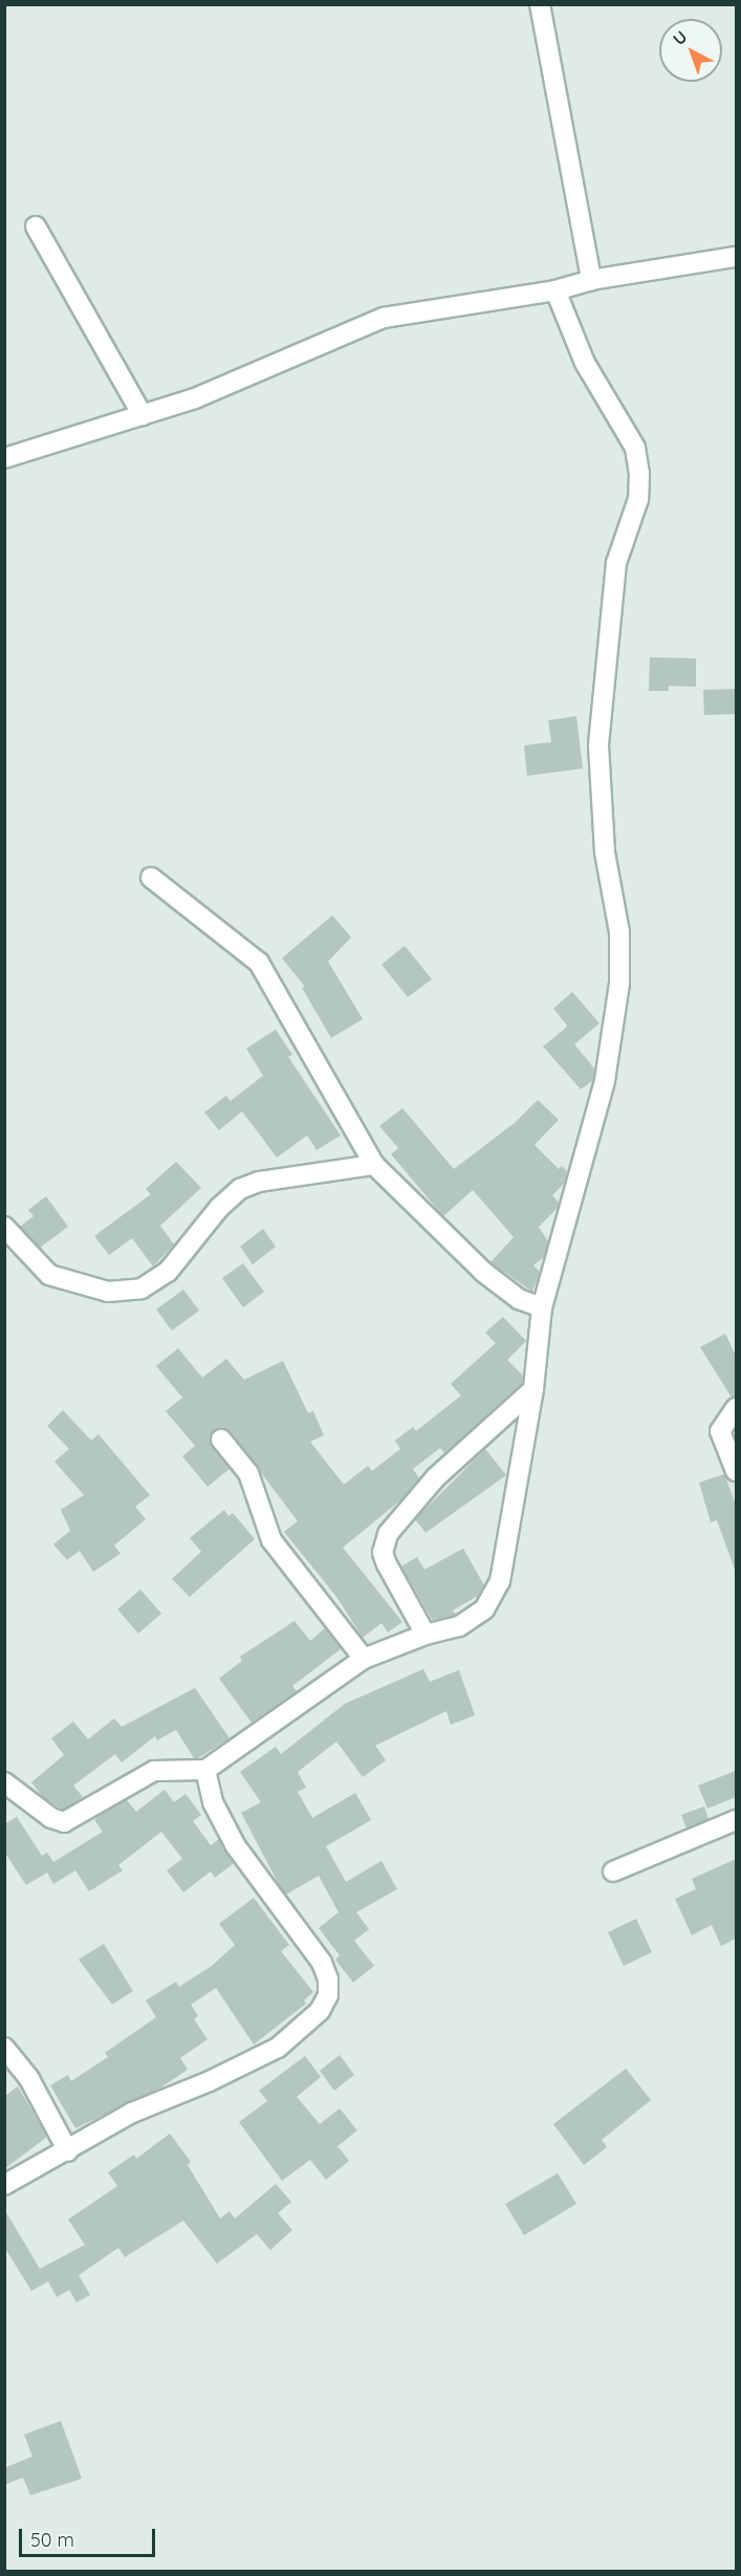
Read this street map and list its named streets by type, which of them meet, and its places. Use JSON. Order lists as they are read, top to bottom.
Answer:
{
  "scale_bar": "50 m",
  "north": "top left"
}
